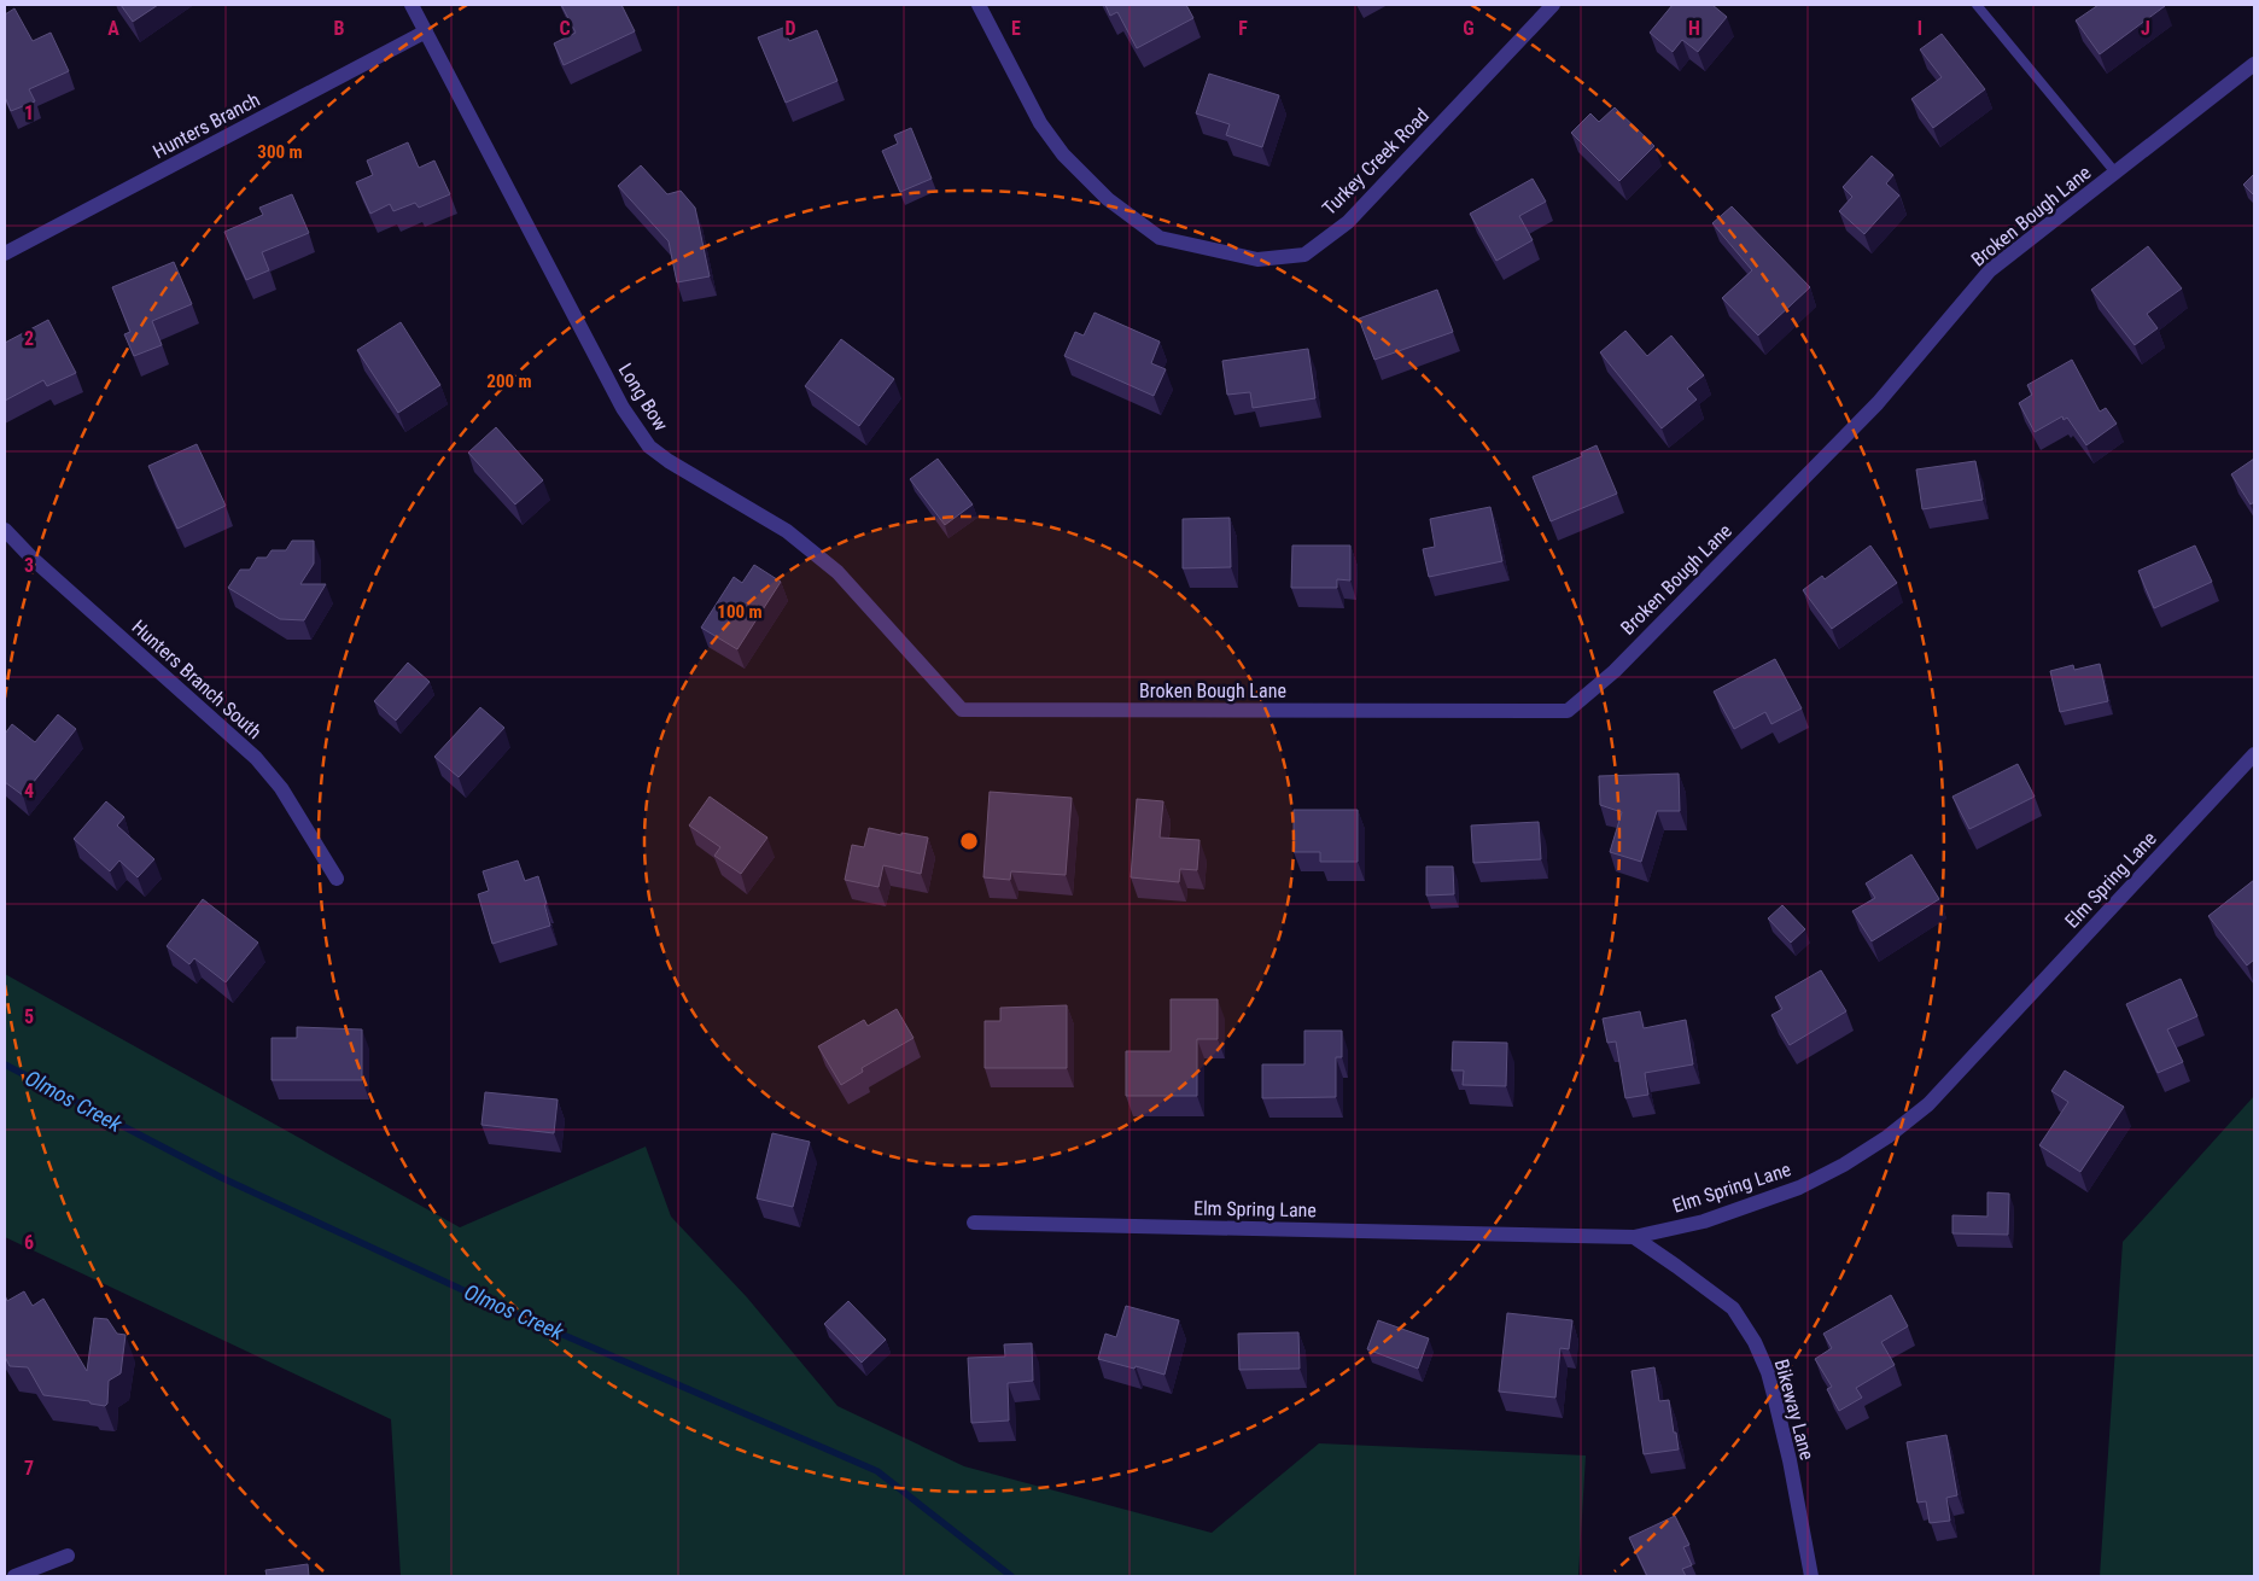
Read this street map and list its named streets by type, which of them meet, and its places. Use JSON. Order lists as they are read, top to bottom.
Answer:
{
  "streets": {
    "street": [
      "Hunters Branch",
      "Turkey Creek Road",
      "Broken Bough Lane",
      "Long Bow",
      "Hunters Branch South",
      "Elm Spring Lane",
      "Bikeway Lane"
    ]
  },
  "crossings": [
    ["Hunters Branch", "Long Bow"],
    ["Broken Bough Lane", "Long Bow"],
    ["Elm Spring Lane", "Bikeway Lane"]
  ],
  "water": ["Olmos Creek"],
  "grid": {
    "columns": [
      "A",
      "B",
      "C",
      "D",
      "E",
      "F",
      "G",
      "H",
      "I",
      "J"
    ],
    "rows": [
      "1",
      "2",
      "3",
      "4",
      "5",
      "6",
      "7"
    ]
  },
  "rings": ["300 m", "200 m", "100 m"]
}
